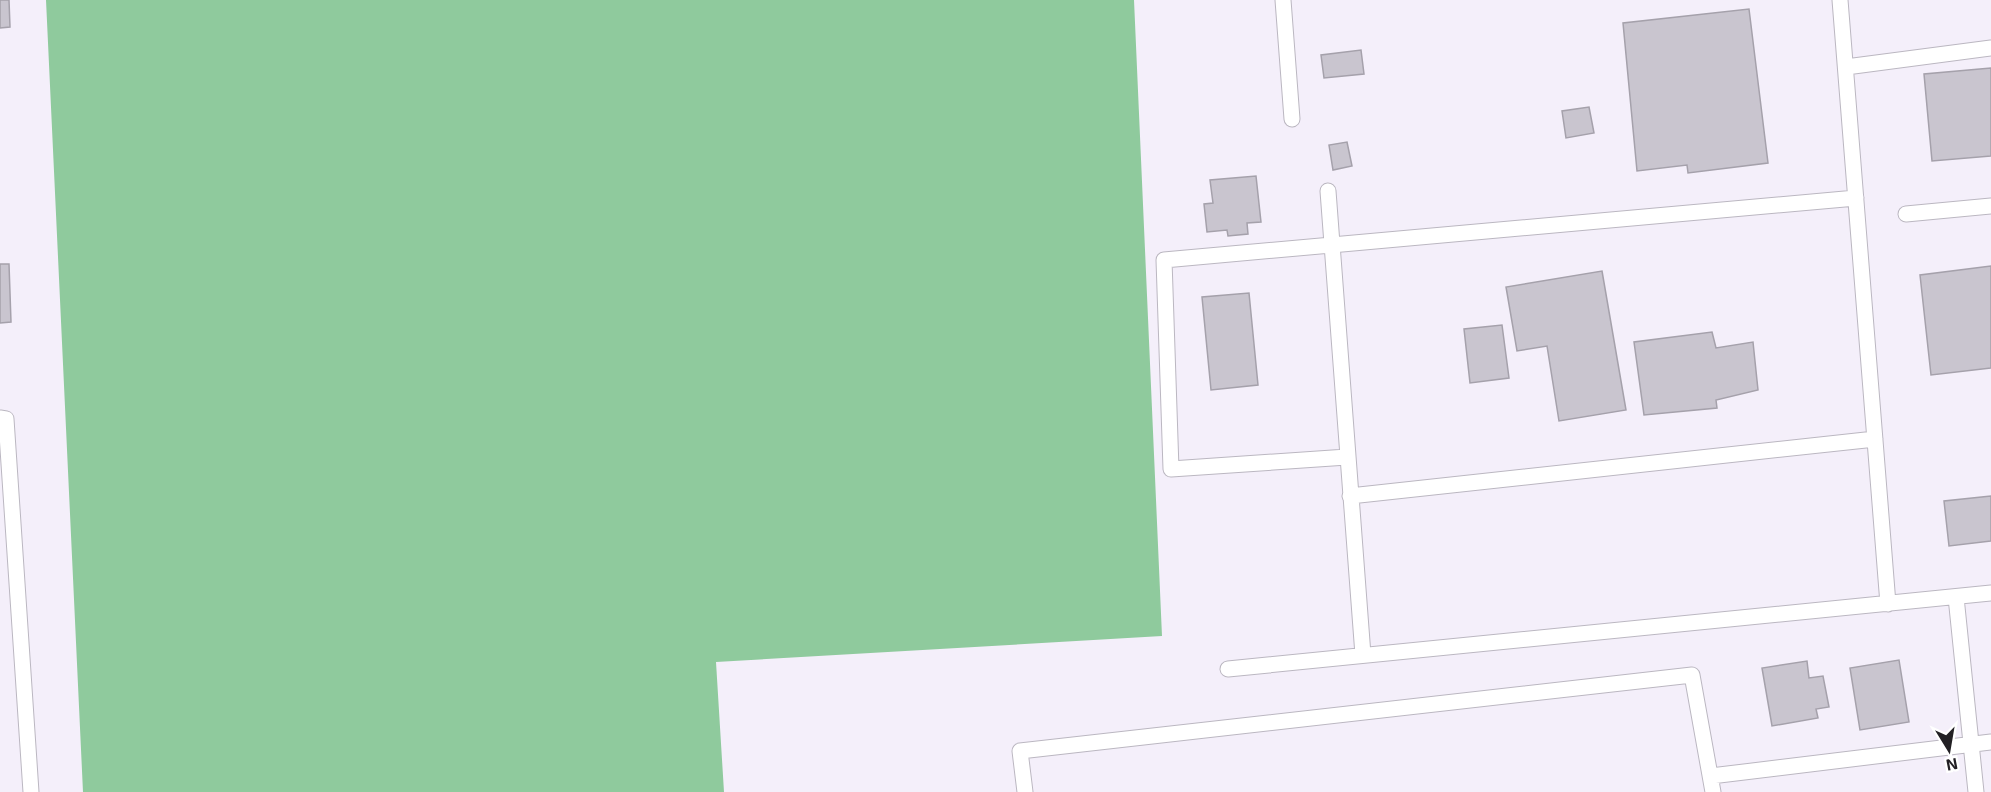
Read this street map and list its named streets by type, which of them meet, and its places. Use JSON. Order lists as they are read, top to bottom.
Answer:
{
  "north": "bottom"
}
